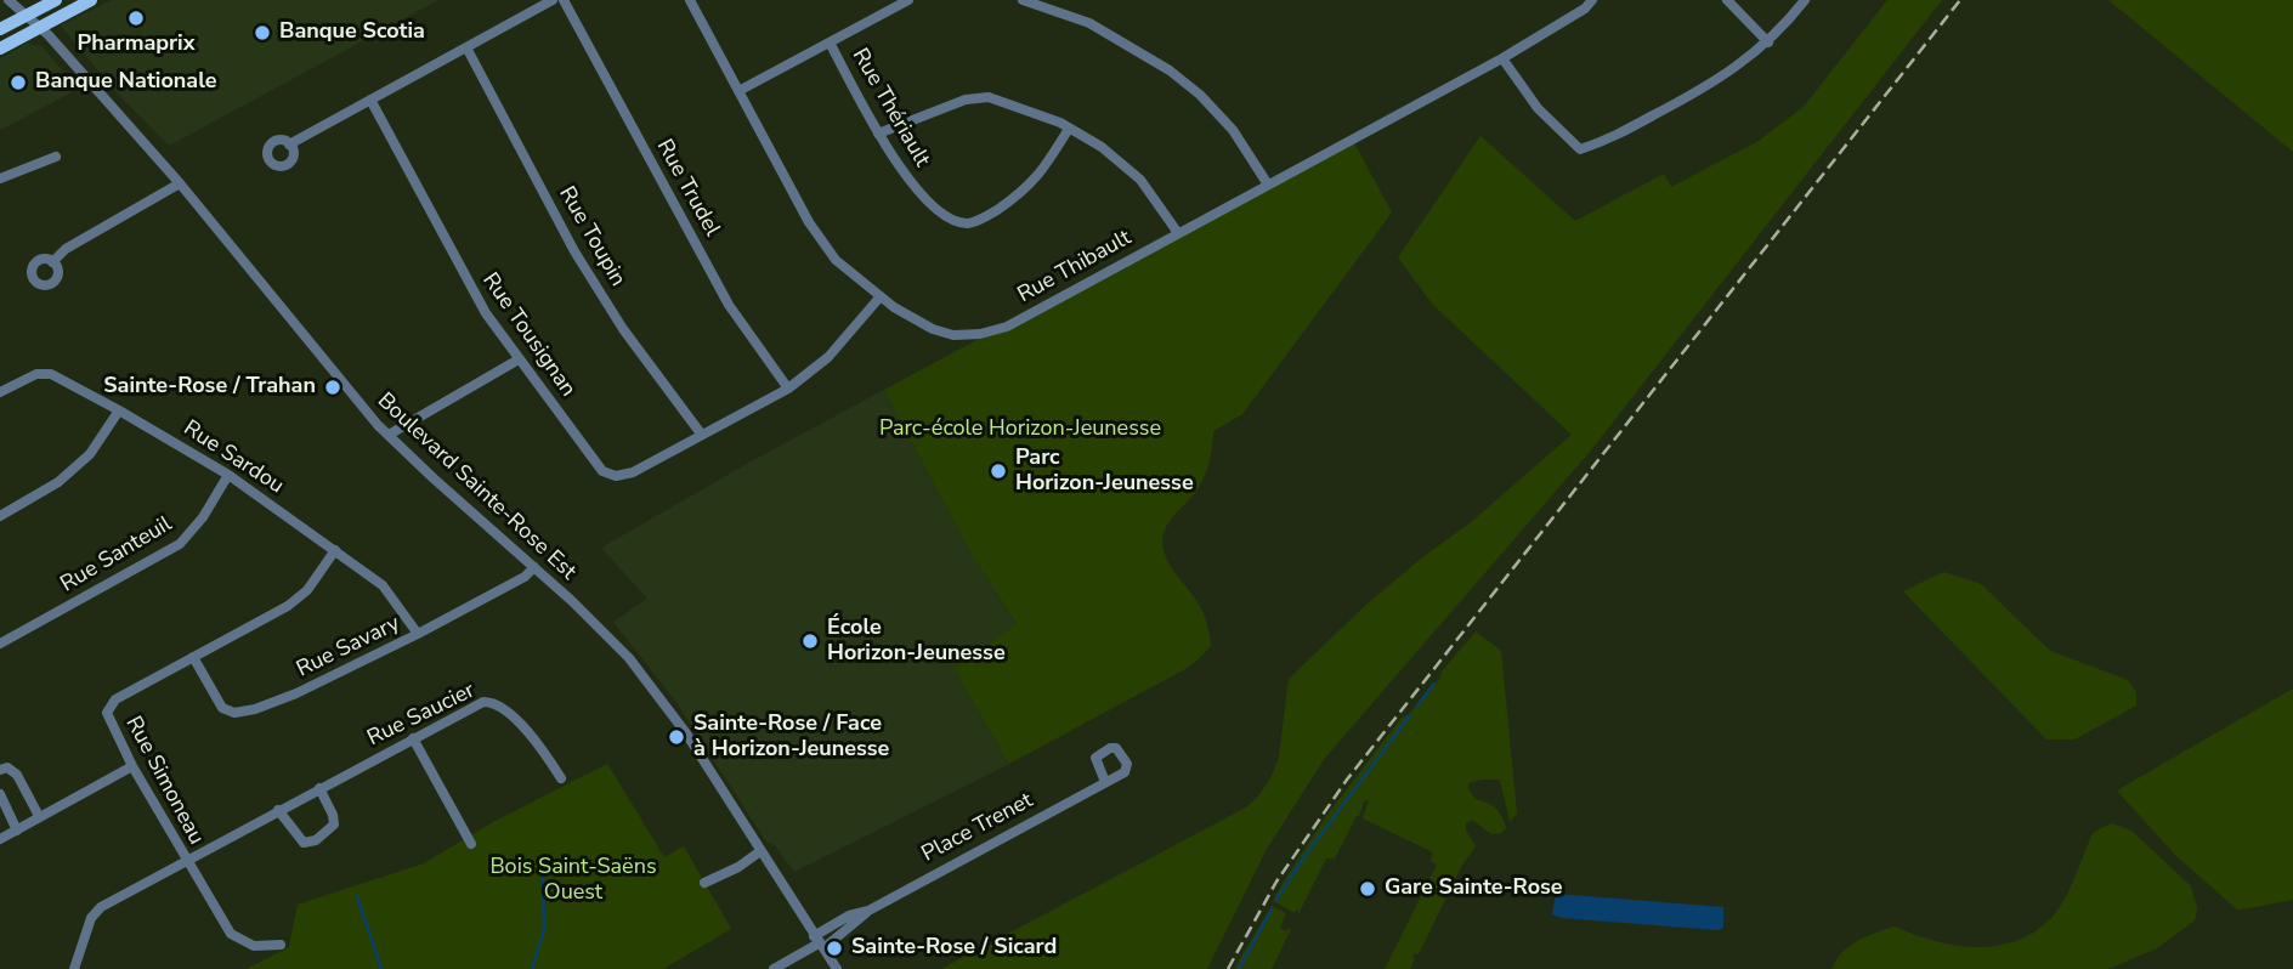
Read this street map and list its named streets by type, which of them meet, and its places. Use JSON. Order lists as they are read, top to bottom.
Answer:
{
  "streets": {
    "street": [
      "Rue Thériault",
      "Rue Trudel",
      "Rue Toupin",
      "Rue Thibault",
      "Rue Tousignan",
      "Rue Sardou",
      "Boulevard Sainte-Rose Est",
      "Rue Santeuil",
      "Rue Savary",
      "Rue Saucier",
      "Rue Simoneau",
      "Place Trenet"
    ]
  },
  "crossings": [
    ["Rue Trudel", "Rue Tousignan"],
    ["Rue Toupin", "Rue Tousignan"],
    ["Rue Thibault", "Rue Tousignan"],
    ["Rue Sardou", "Rue Santeuil"],
    ["Rue Sardou", "Rue Savary"],
    ["Rue Sardou", "Rue Simoneau"],
    ["Boulevard Sainte-Rose Est", "Rue Savary"],
    ["Boulevard Sainte-Rose Est", "Place Trenet"],
    ["Rue Savary", "Rue Simoneau"],
    ["Rue Saucier", "Rue Simoneau"]
  ],
  "parks": ["Parc-école Horizon-Jeunesse", "Bois Saint-Saëns Ouest"],
  "places": [
    "Pharmaprix",
    "Banque Scotia",
    "Banque Nationale",
    "Sainte-Rose / Trahan",
    "Parc Horizon-Jeunesse",
    "École Horizon-Jeunesse",
    "Sainte-Rose / Face à Horizon-Jeunesse",
    "Gare Sainte-Rose",
    "Sainte-Rose / Sicard"
  ]
}
